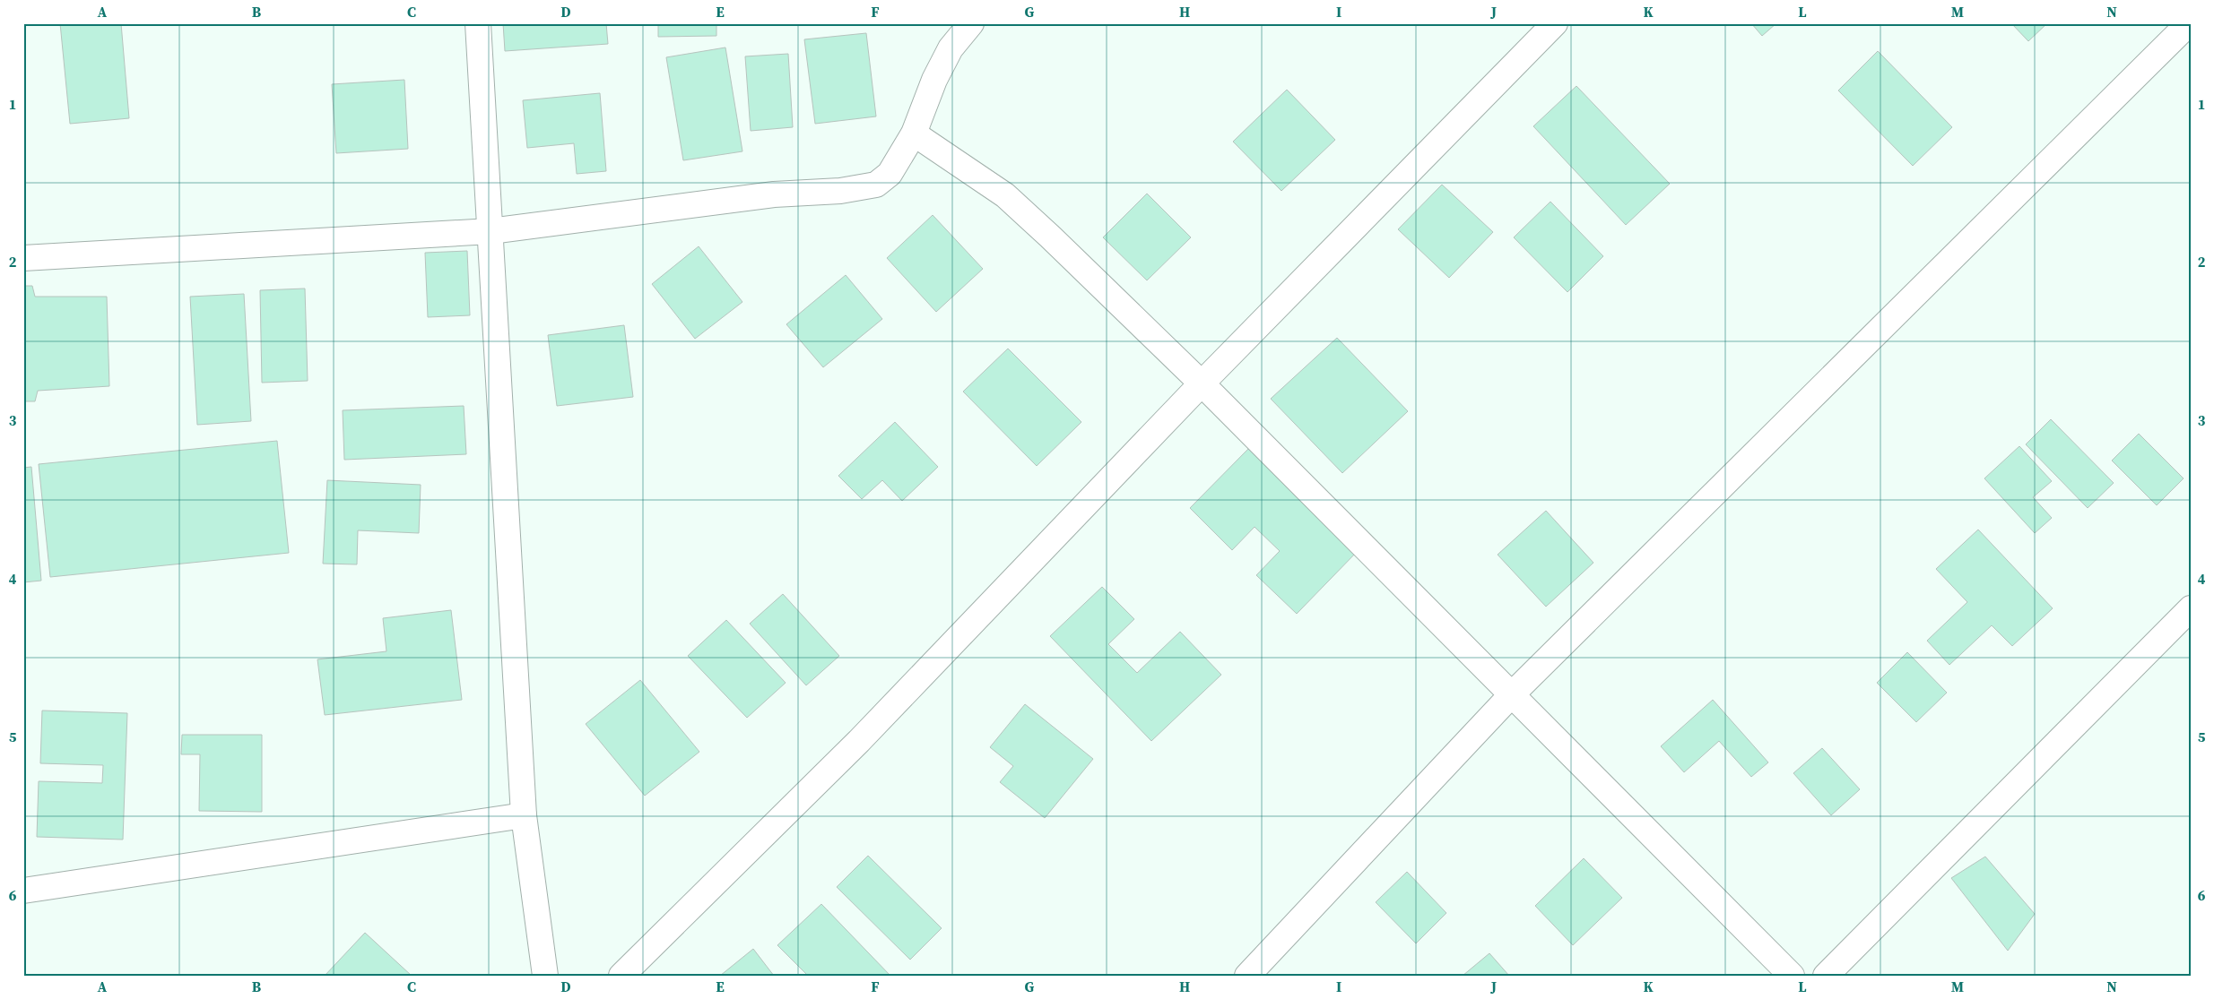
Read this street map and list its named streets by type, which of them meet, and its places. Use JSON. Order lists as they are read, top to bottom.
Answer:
{
  "grid": {
    "columns": [
      "A",
      "B",
      "C",
      "D",
      "E",
      "F",
      "G",
      "H",
      "I",
      "J",
      "K",
      "L",
      "M",
      "N"
    ],
    "rows": [
      "1",
      "2",
      "3",
      "4",
      "5",
      "6"
    ]
  }
}
